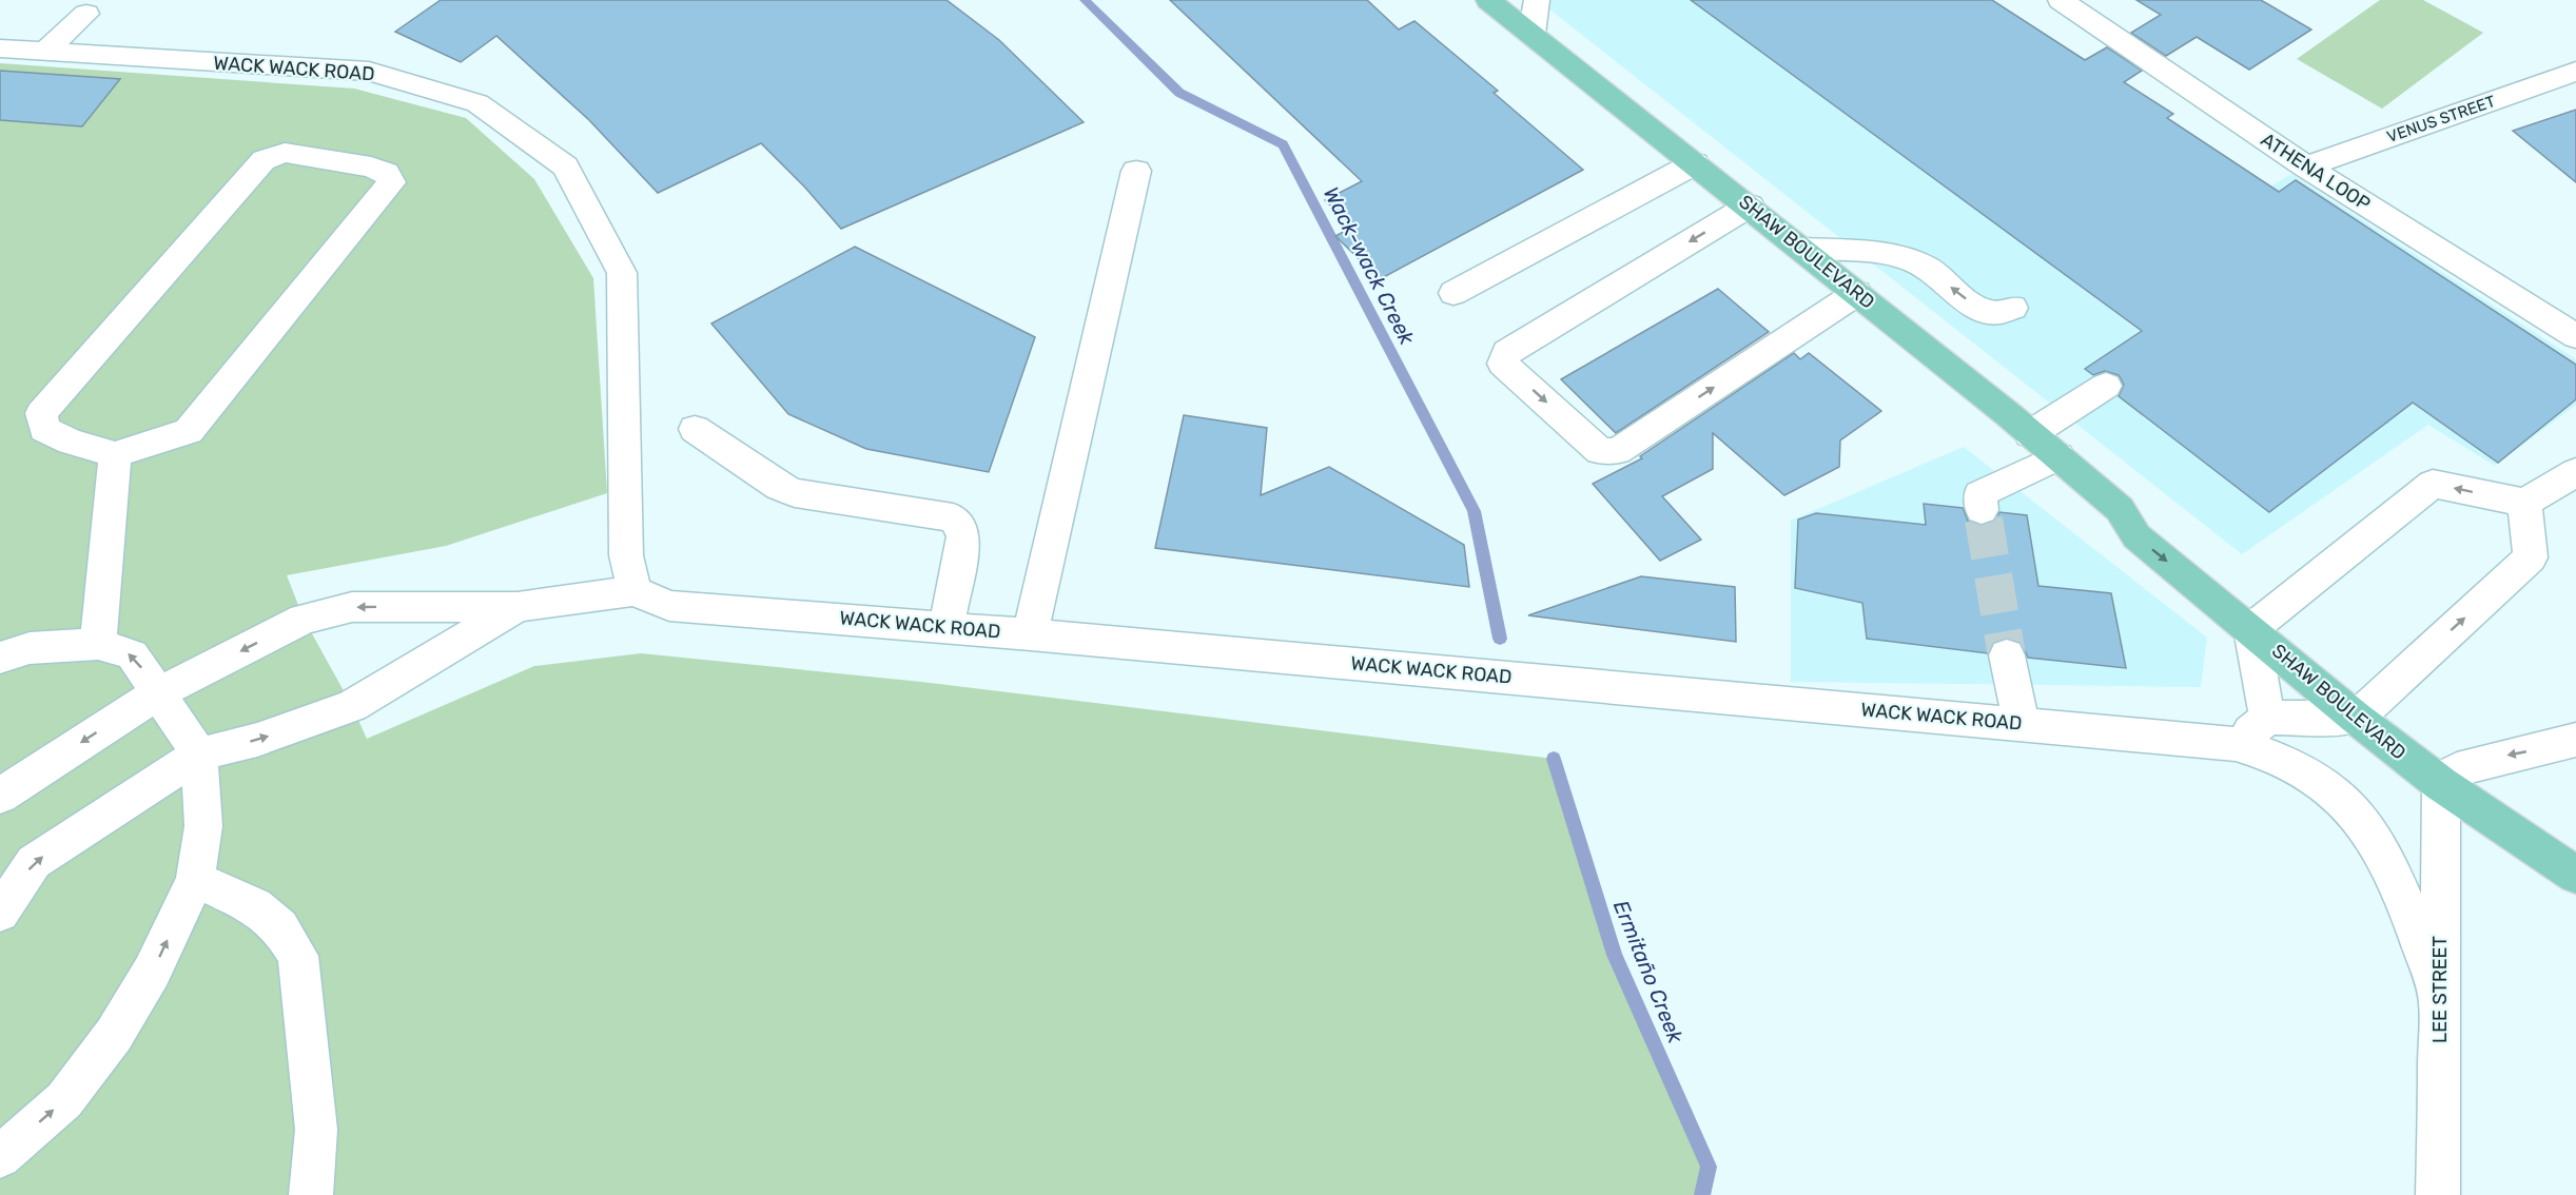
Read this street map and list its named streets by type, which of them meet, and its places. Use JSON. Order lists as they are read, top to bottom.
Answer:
{
  "streets": {
    "main road": ["SHAW BOULEVARD"],
    "street": [
      "WACK WACK ROAD",
      "VENUS STREET",
      "ATHENA LOOP",
      "LEE STREET"
    ]
  },
  "crossings": [
    ["WACK WACK ROAD", "LEE STREET"],
    ["VENUS STREET", "ATHENA LOOP"],
    ["SHAW BOULEVARD", "LEE STREET"]
  ],
  "water": ["Wack-wack Creek", "Ermitaño Creek"]
}
